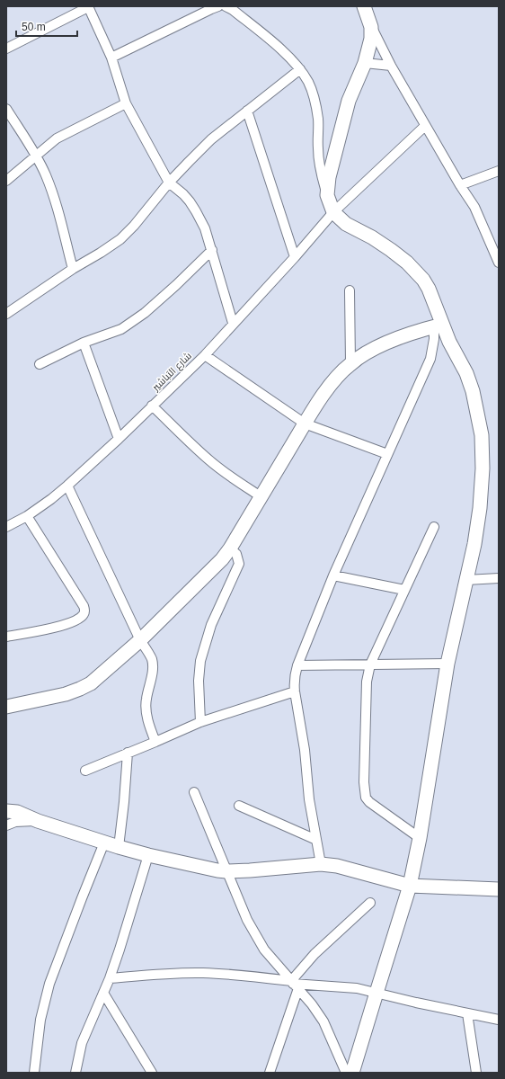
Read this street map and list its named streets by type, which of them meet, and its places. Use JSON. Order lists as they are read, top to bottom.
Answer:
{
  "streets": {
    "street": ["شارع التباشير"]
  },
  "scale_bar": "50 m"
}
